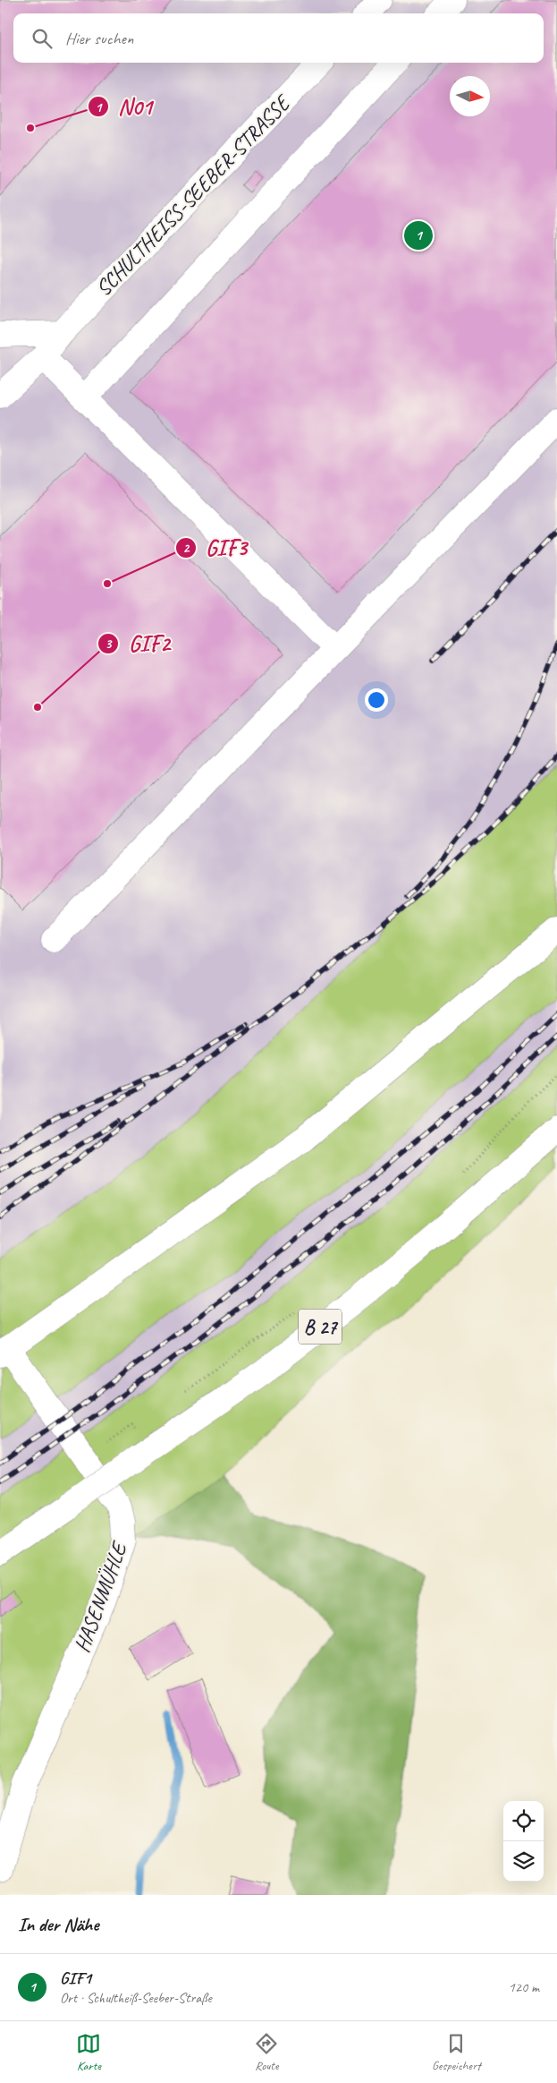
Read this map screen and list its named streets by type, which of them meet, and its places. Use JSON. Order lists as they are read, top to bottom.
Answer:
{
  "streets": {
    "main road": ["SCHULTHEISS-SEEBER-STRASSE", "B 27", "HASENMÜHLE"]
  },
  "places": ["N01", "GIF3", "GIF2"],
  "north": "right",
  "page": {
    "search": "Hier suchen",
    "pins": "1",
    "heading": "In der Nähe",
    "list": [
      {
        "mark": "1",
        "name": "GIF1",
        "note": "Ort · Schultheiß-Seeber-Straße",
        "value": "120 m"
      }
    ],
    "nav": ["Karte", "Route", "Gespeichert"]
  }
}
